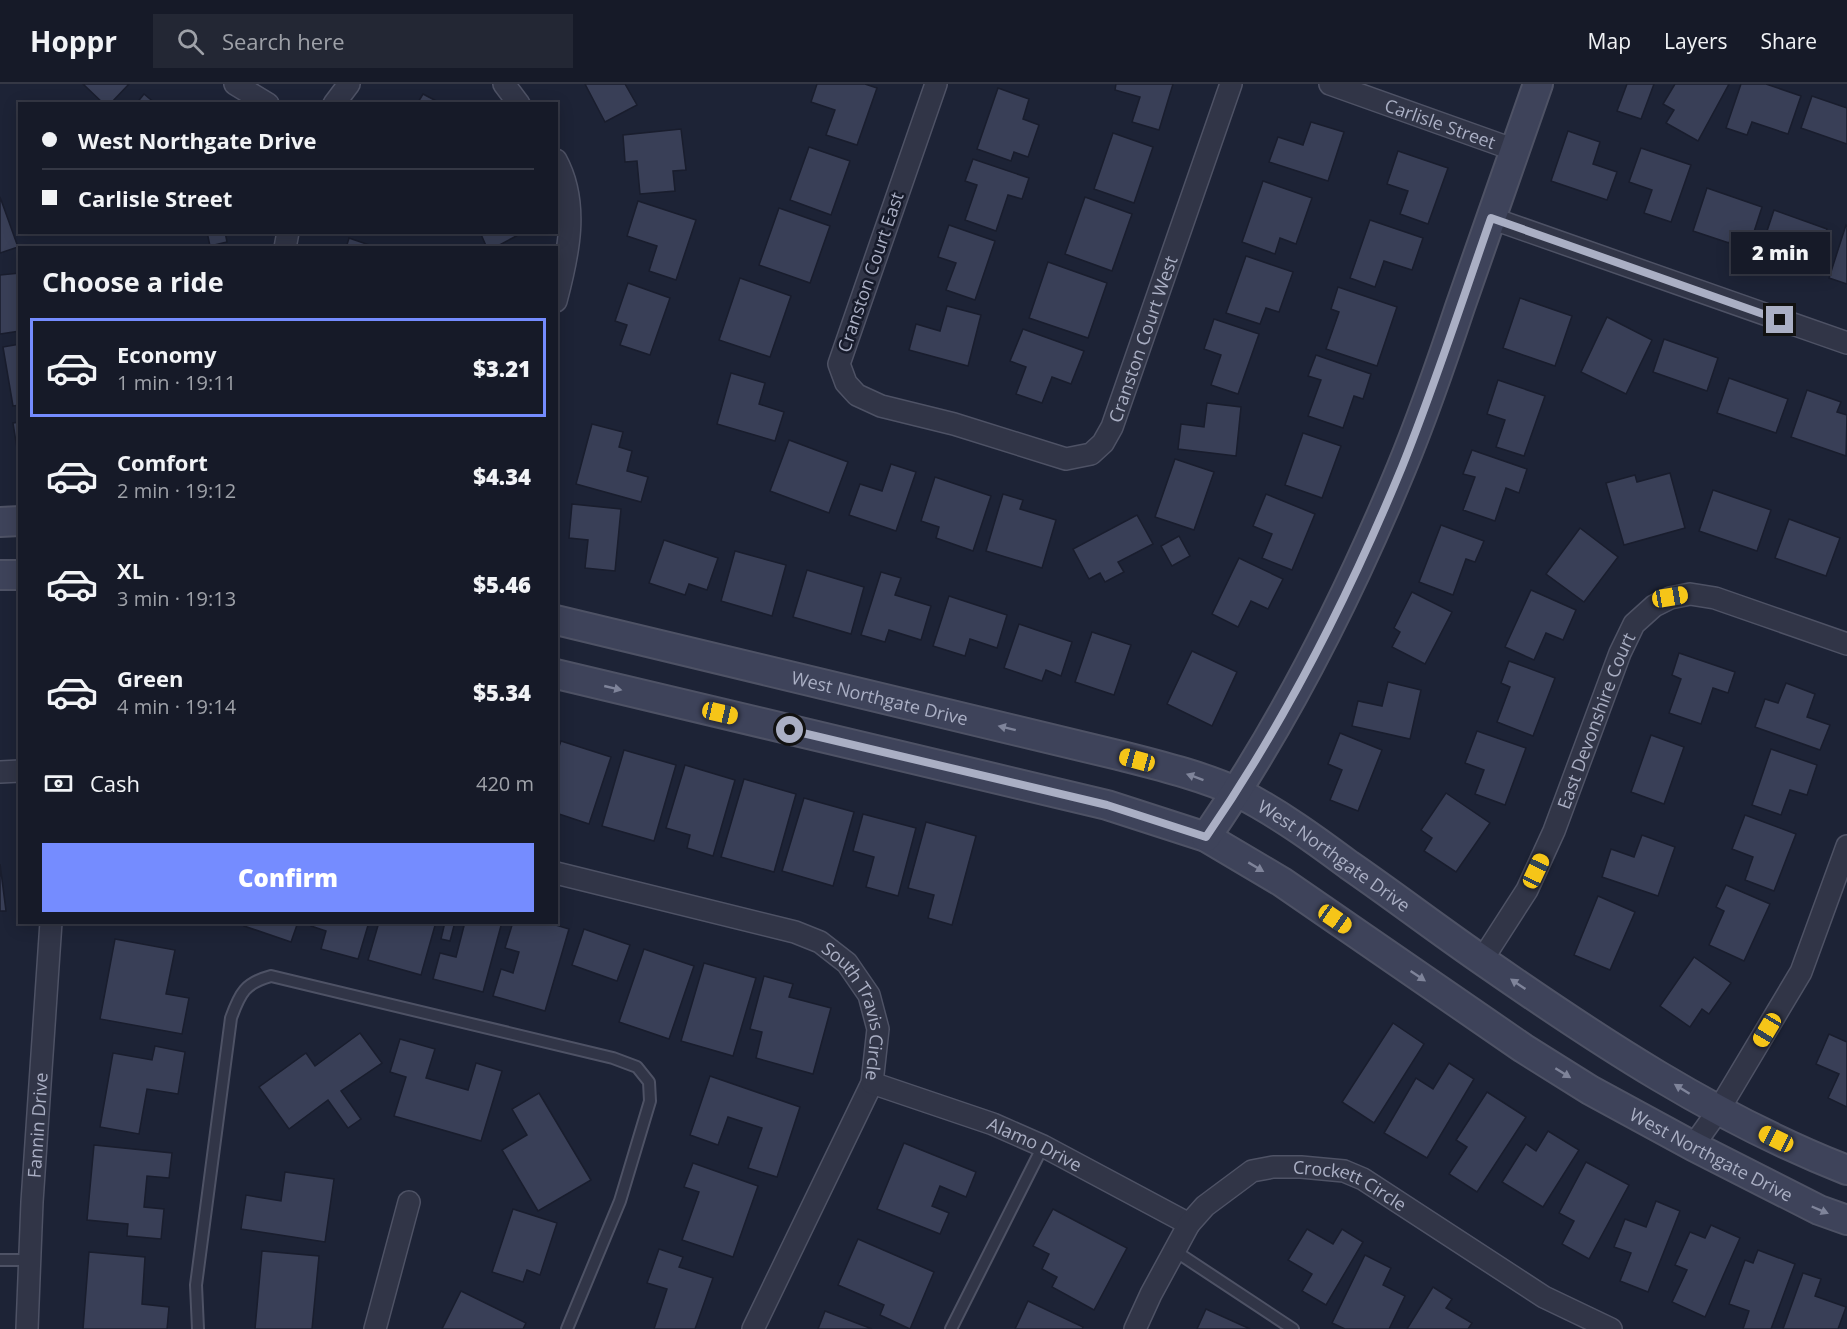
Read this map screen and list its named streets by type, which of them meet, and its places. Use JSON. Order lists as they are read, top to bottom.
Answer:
{
  "streets": {
    "main road": ["West Northgate Drive"],
    "street": [
      "Carlisle Street",
      "Cranston Court East",
      "Cranston Court West",
      "East Devonshire Court",
      "South Travis Circle",
      "Fannin Drive",
      "Alamo Drive",
      "Crockett Circle"
    ]
  },
  "crossings": [
    ["Cranston Court East", "Cranston Court West"],
    ["West Northgate Drive", "East Devonshire Court"],
    ["South Travis Circle", "Alamo Drive"],
    ["Alamo Drive", "Crockett Circle"]
  ],
  "page": {
    "header": "Hoppr",
    "search": "Search here",
    "nav": ["Map", "Layers", "Share"],
    "banner": ["West Northgate Drive", "Carlisle Street"],
    "bubble": "2 min",
    "heading": "Choose a ride",
    "list": [
      {
        "name": "Economy",
        "note": "1 min · 19:11",
        "value": "$3.21"
      },
      {
        "name": "Comfort",
        "note": "2 min · 19:12",
        "value": "$4.34"
      },
      {
        "name": "XL",
        "note": "3 min · 19:13",
        "value": "$5.46"
      },
      {
        "name": "Green",
        "note": "4 min · 19:14",
        "value": "$5.34"
      }
    ],
    "pay": ["Cash", "420 m"],
    "buttons": "Confirm"
  }
}
